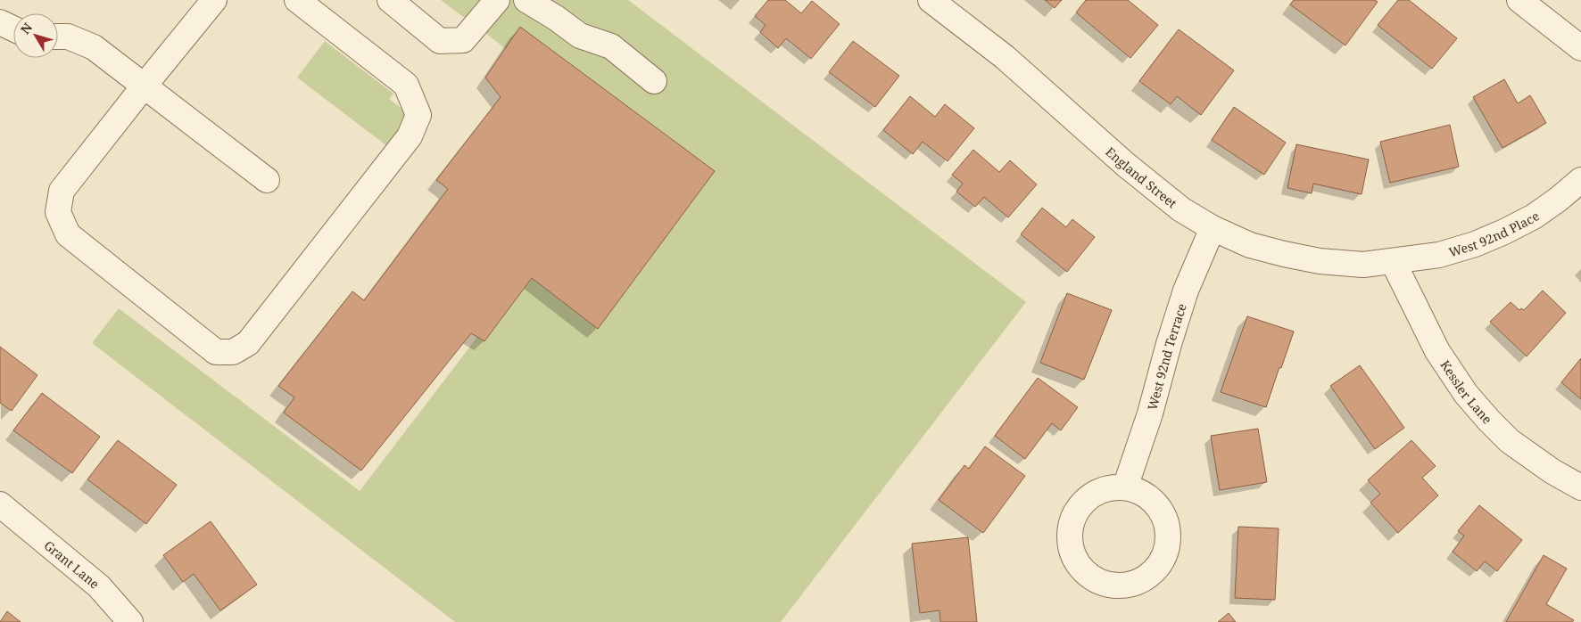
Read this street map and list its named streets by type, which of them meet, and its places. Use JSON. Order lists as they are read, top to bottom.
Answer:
{
  "streets": {
    "street": [
      "England Street",
      "West 92nd Place",
      "West 92nd Terrace",
      "Kessler Lane",
      "Grant Lane"
    ]
  },
  "crossings": [
    ["England Street", "West 92nd Place"],
    ["England Street", "West 92nd Terrace"],
    ["England Street", "Kessler Lane"],
    ["West 92nd Place", "Kessler Lane"]
  ],
  "north": "top left"
}
